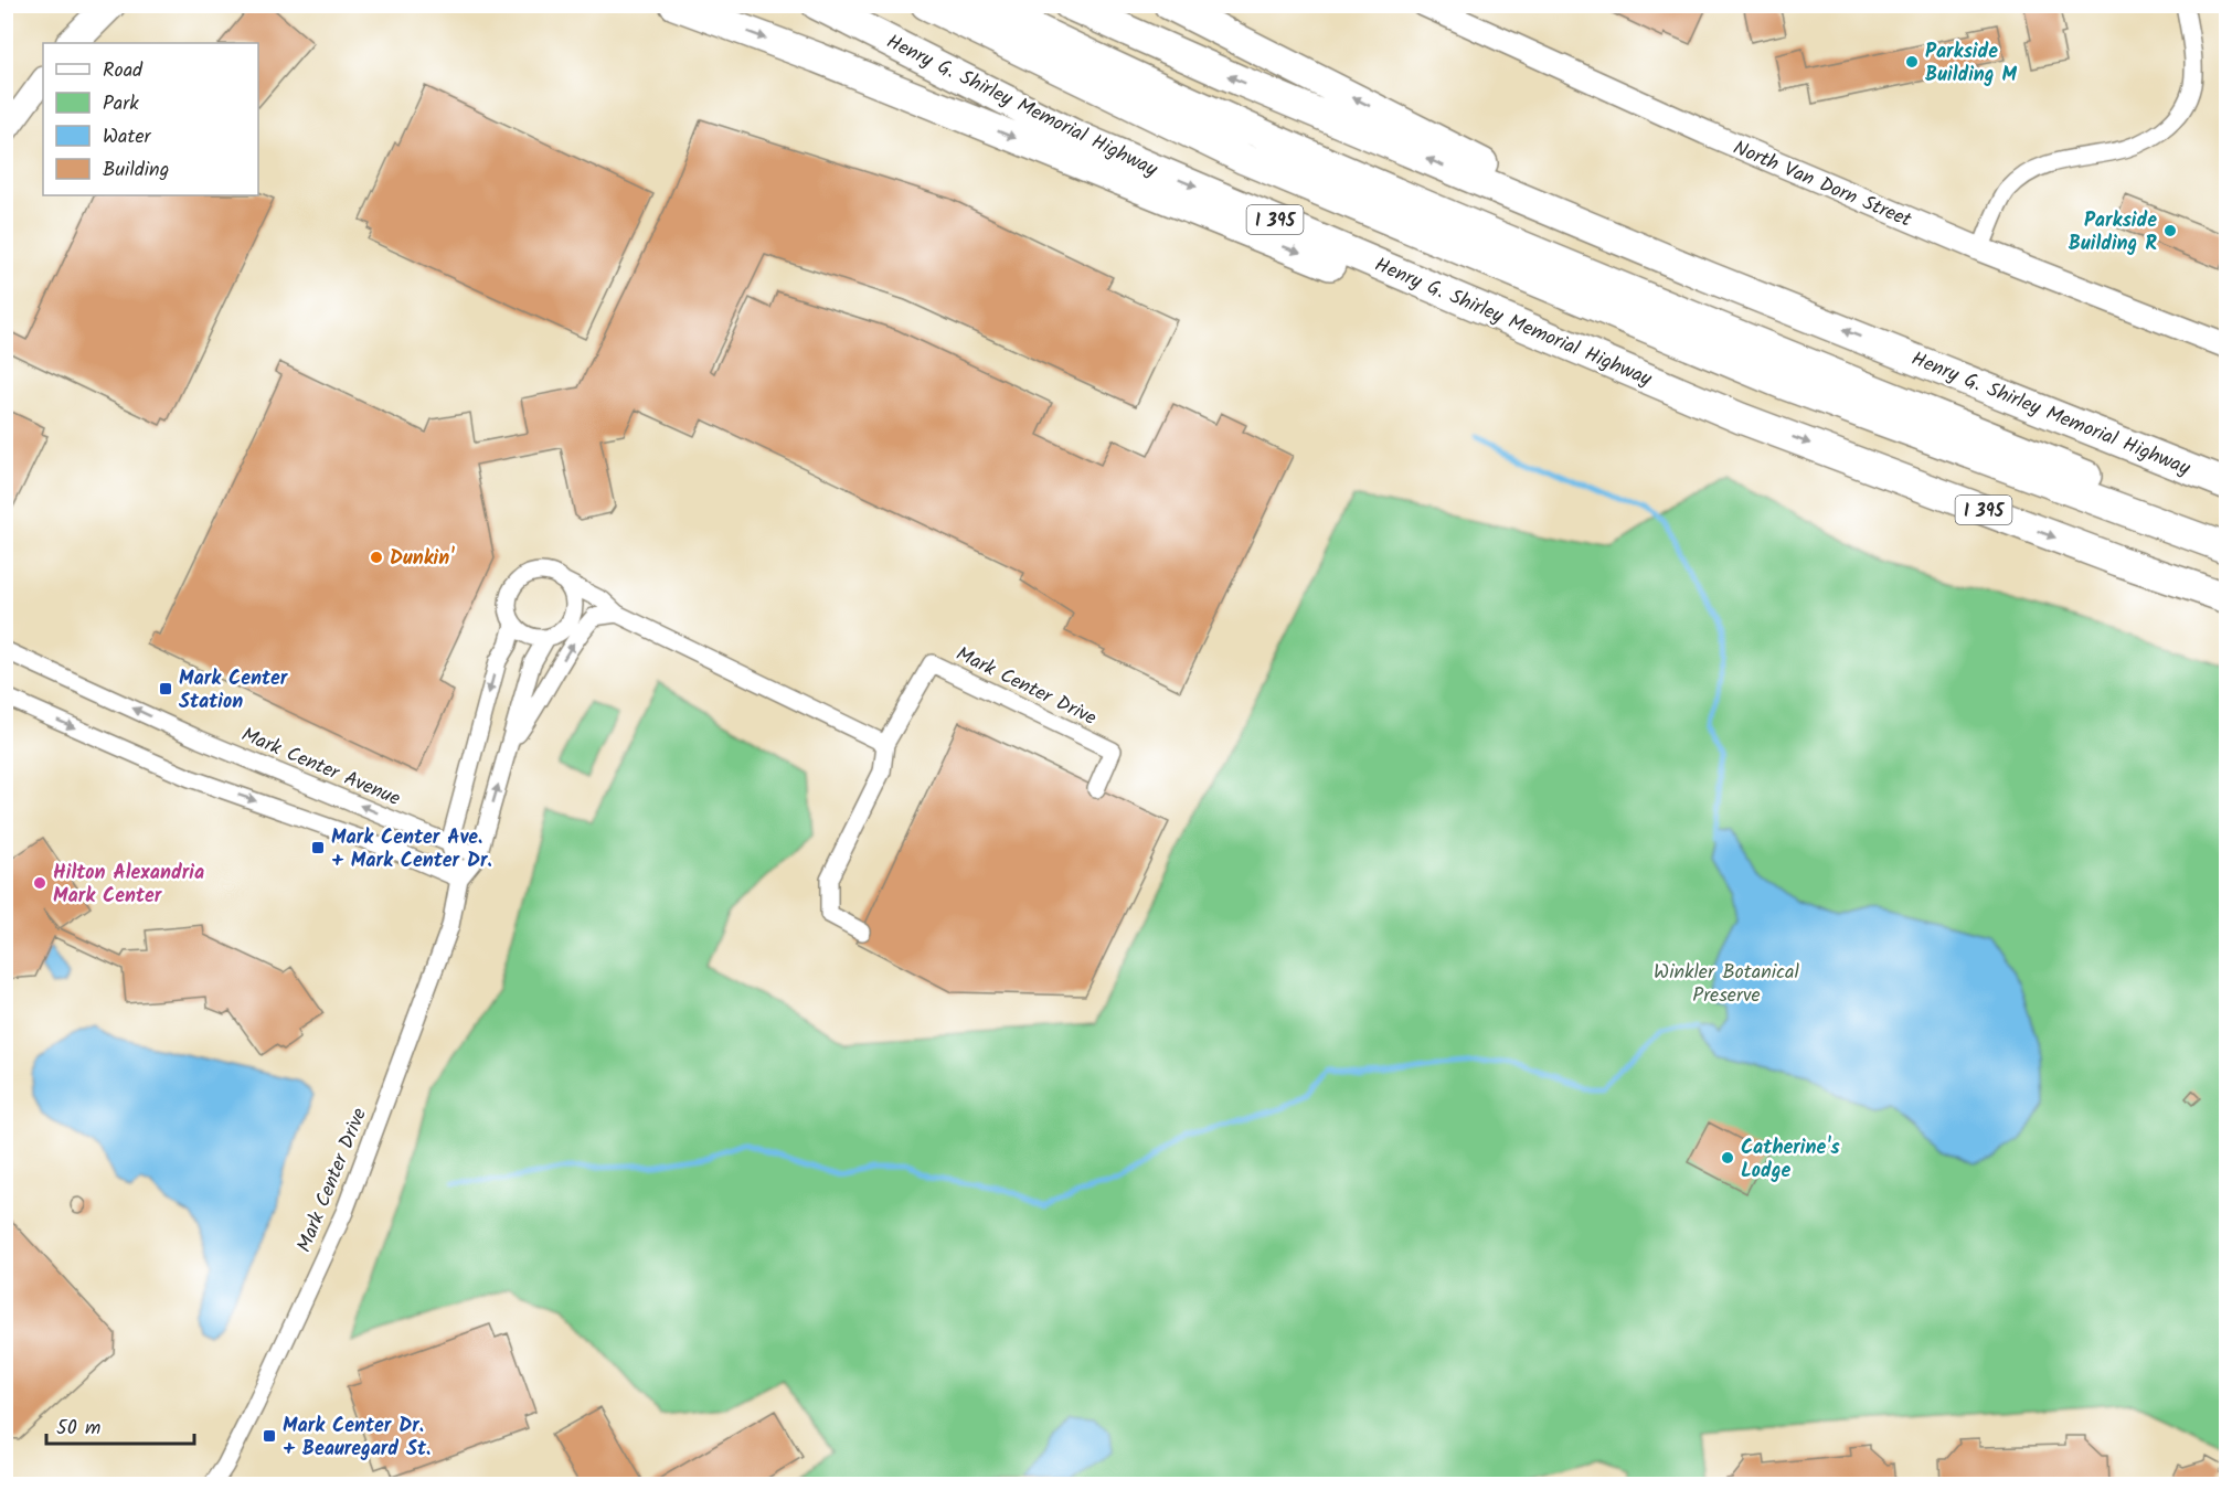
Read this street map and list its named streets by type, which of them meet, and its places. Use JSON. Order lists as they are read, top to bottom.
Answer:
{
  "streets": {
    "highway": ["Henry G. Shirley Memorial Highway", "I 395"],
    "main road": ["North Van Dorn Street"],
    "street": ["Mark Center Drive", "Mark Center Avenue"]
  },
  "crossings": [
    ["Mark Center Drive", "Mark Center Avenue"]
  ],
  "parks": ["Winkler Botanical Preserve"],
  "places": {
    "other": [
      "Parkside Building M",
      "Parkside Building R",
      "Dunkin'",
      "Hilton Alexandria Mark Center",
      "Catherine's Lodge"
    ],
    "transit": ["Mark Center Station", "Mark Center Ave. + Mark Center Dr.", "Mark Center Dr. + Beauregard St."]
  },
  "legend": [
    "Road",
    "Park",
    "Water",
    "Building"
  ],
  "scale_bar": "50 m"
}
